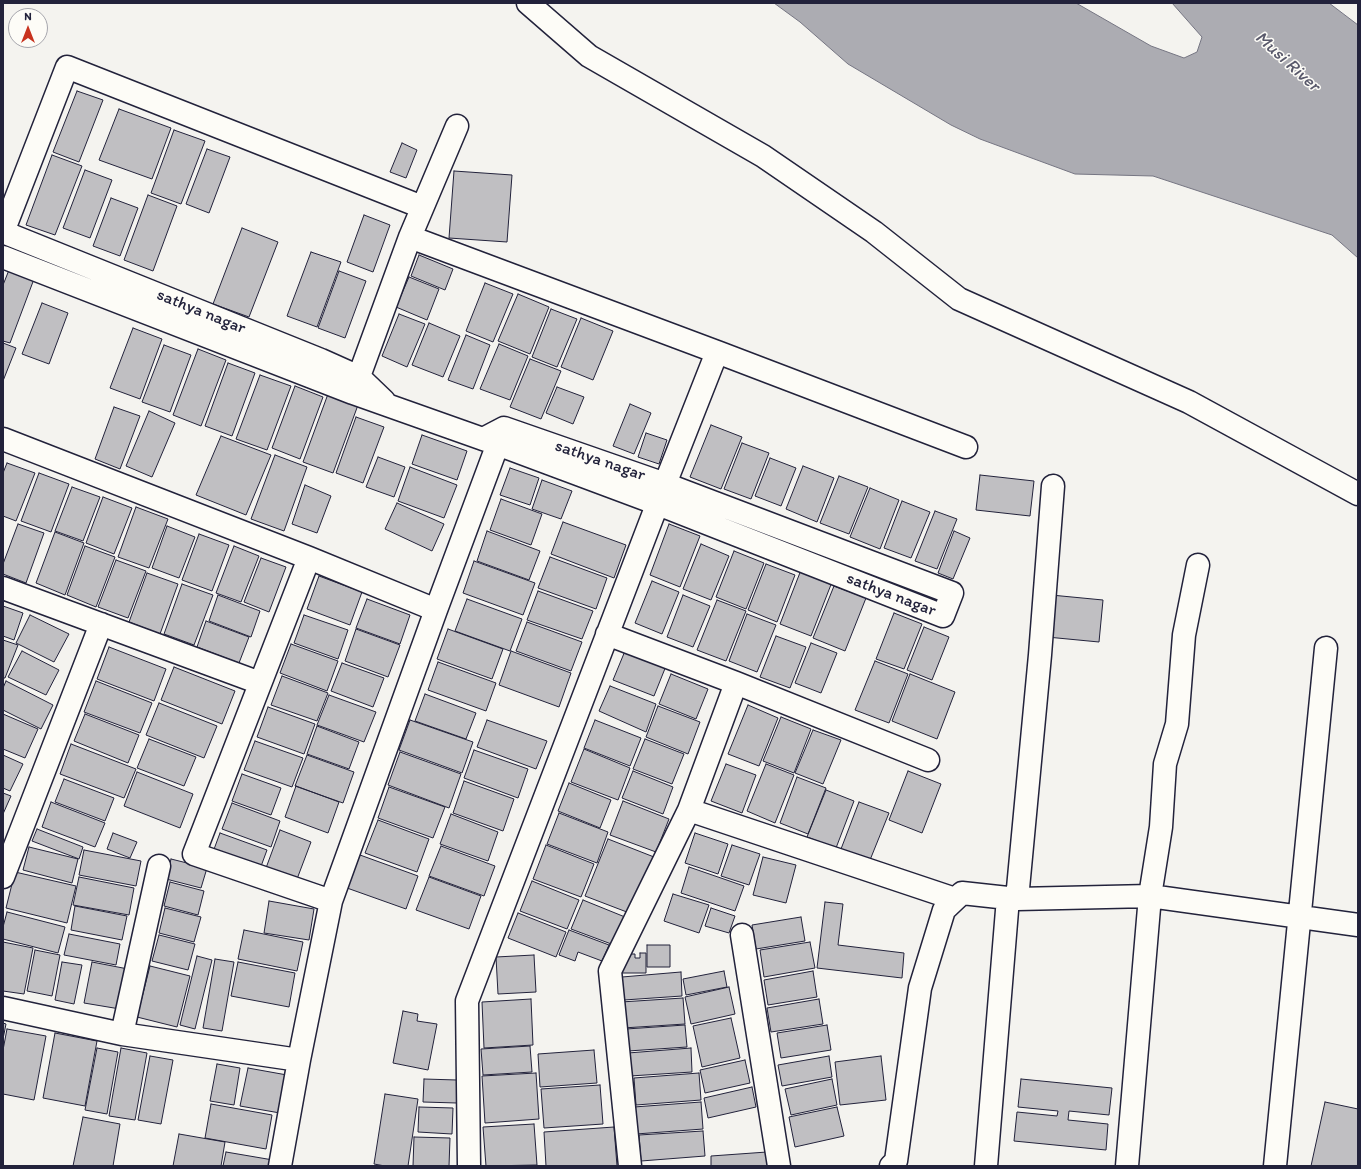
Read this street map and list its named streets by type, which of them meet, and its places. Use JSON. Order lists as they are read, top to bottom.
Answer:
{
  "streets": {
    "street": ["sathya nagar"]
  },
  "water": ["Musi River"],
  "north": "top"
}
